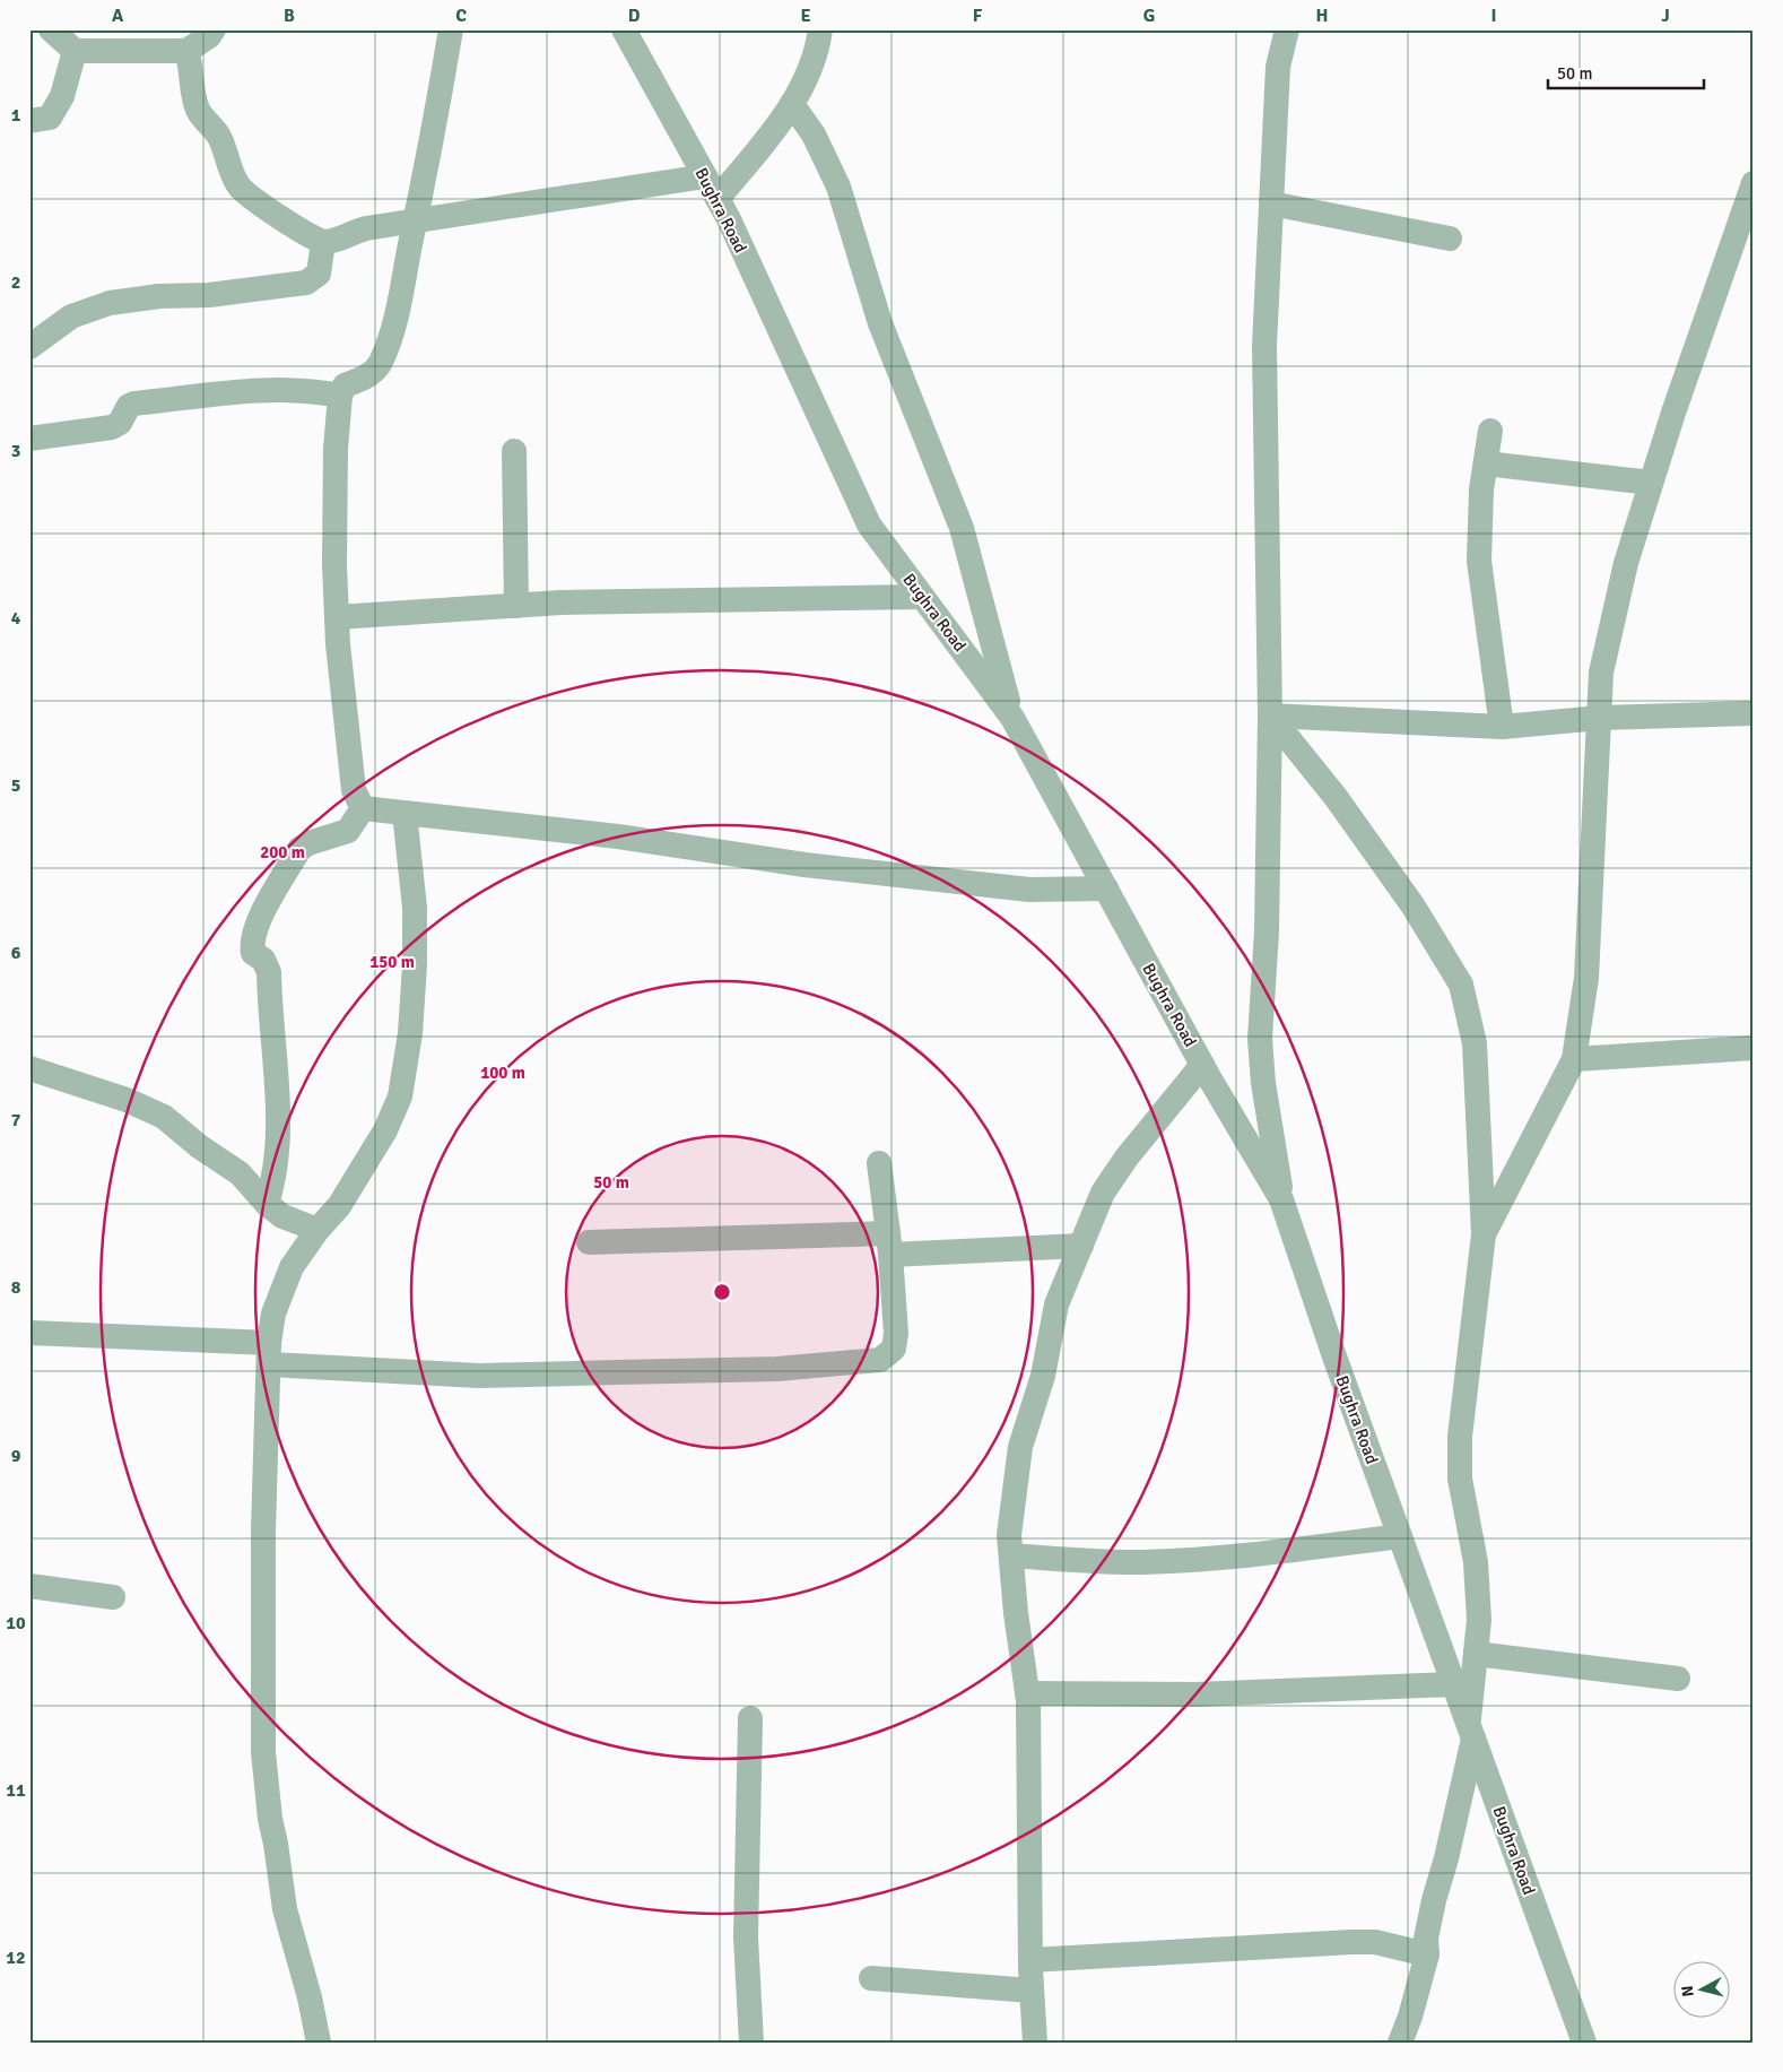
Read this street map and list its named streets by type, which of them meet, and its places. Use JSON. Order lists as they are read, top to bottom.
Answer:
{
  "streets": {
    "street": ["Bughra Road"]
  },
  "scale_bar": "50 m",
  "north": "left",
  "grid": {
    "columns": [
      "A",
      "B",
      "C",
      "D",
      "E",
      "F",
      "G",
      "H",
      "I",
      "J"
    ],
    "rows": [
      "1",
      "2",
      "3",
      "4",
      "5",
      "6",
      "7",
      "8",
      "9",
      "10",
      "11",
      "12"
    ]
  },
  "rings": [
    "200 m",
    "150 m",
    "100 m",
    "50 m"
  ]
}
